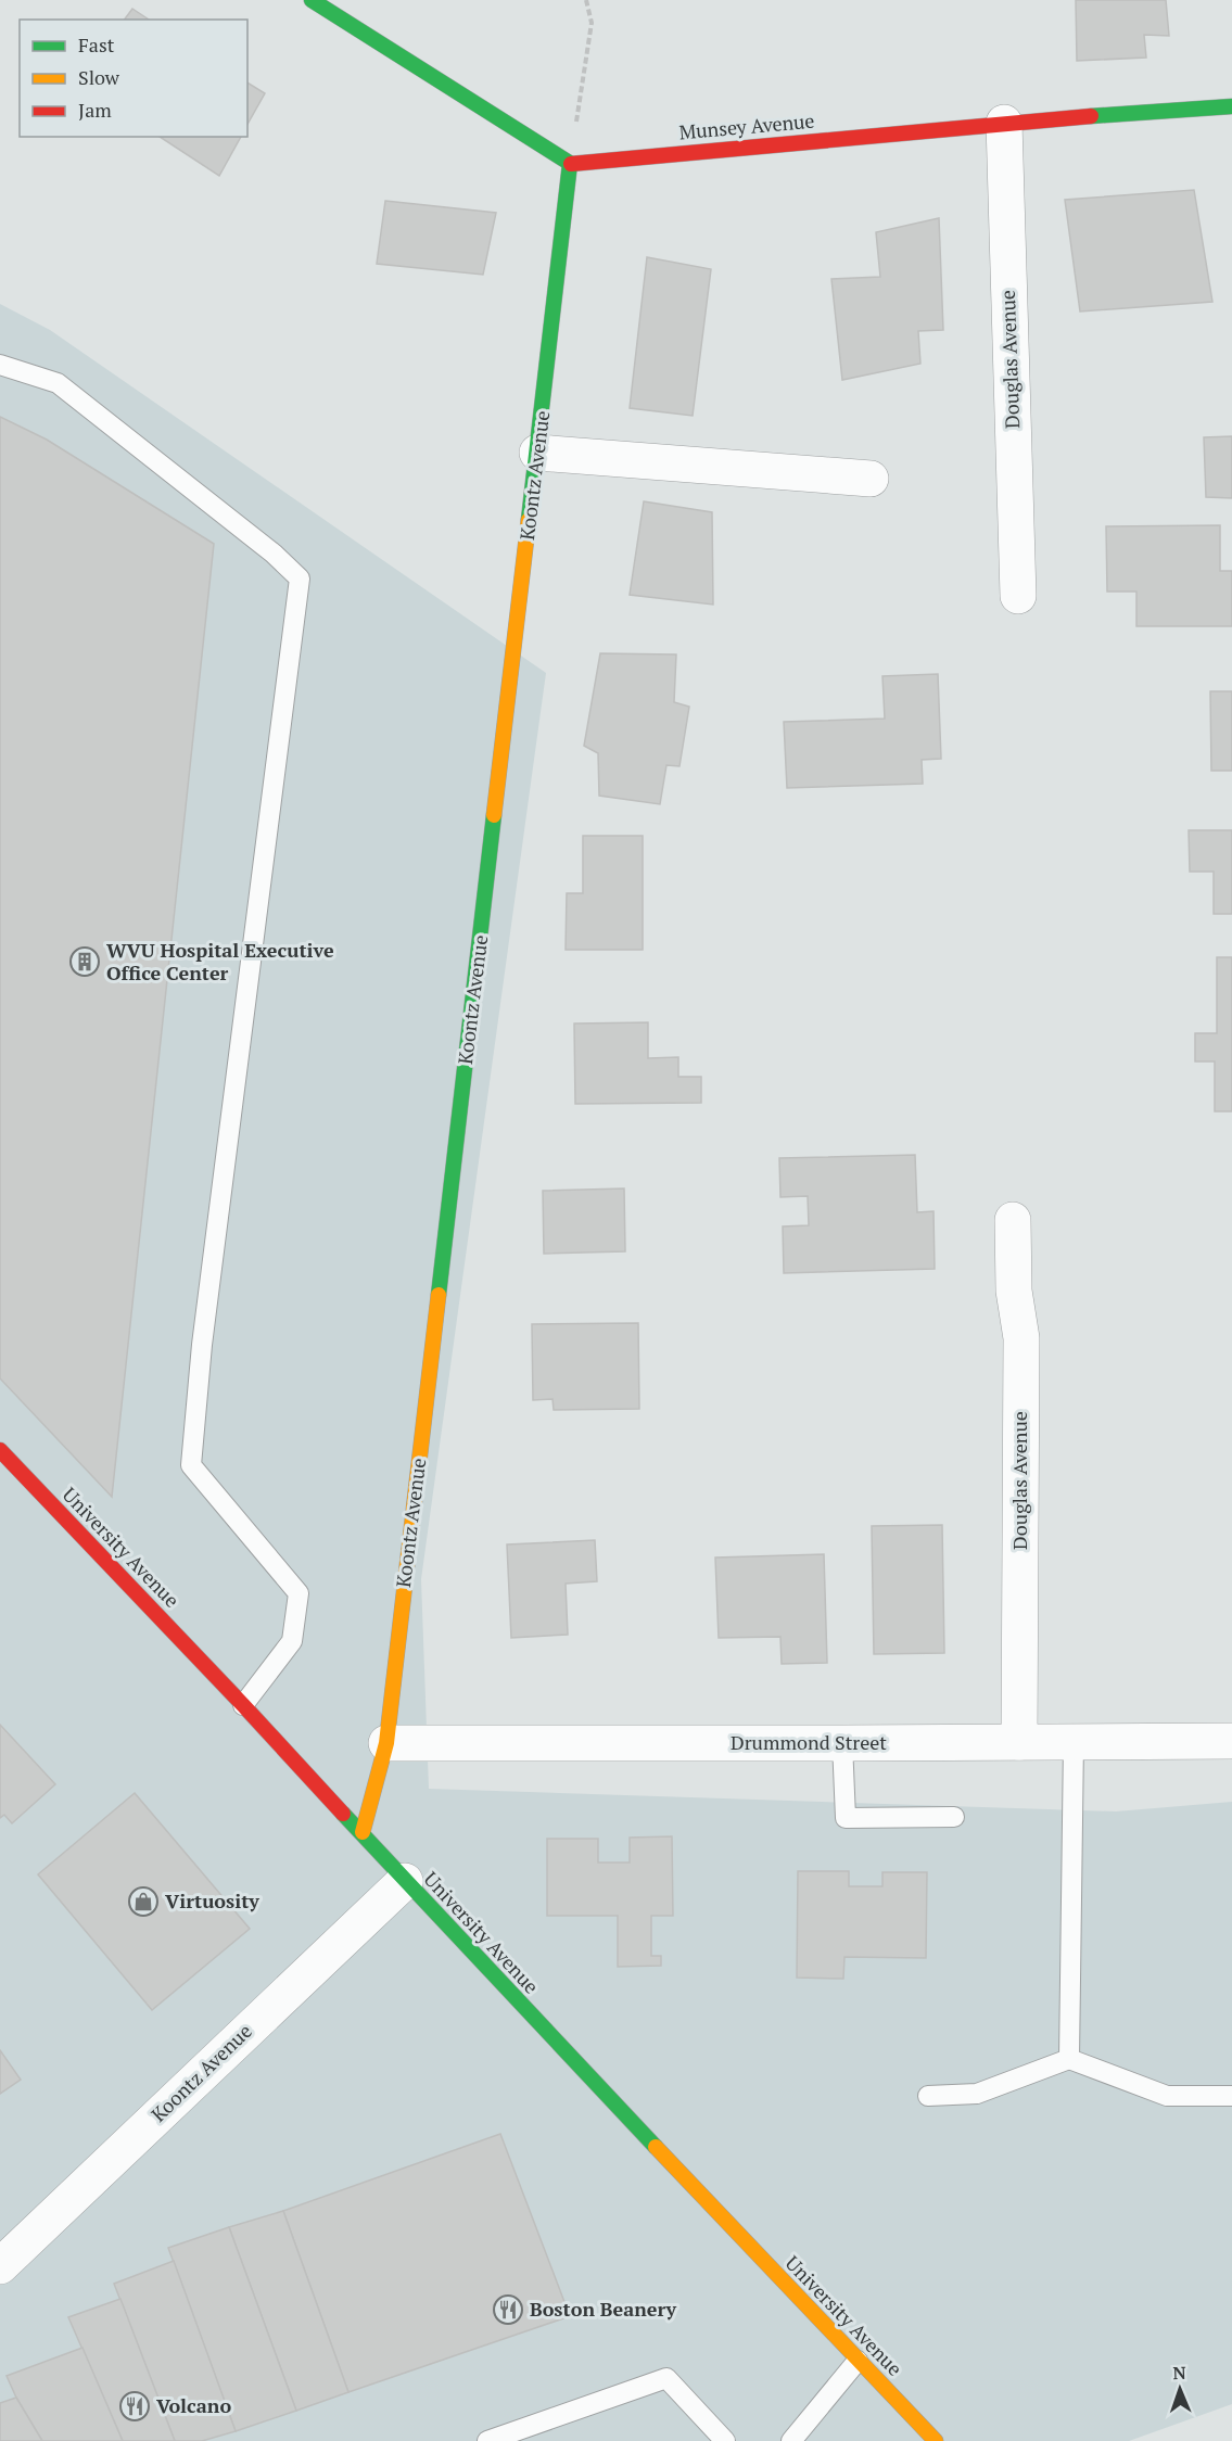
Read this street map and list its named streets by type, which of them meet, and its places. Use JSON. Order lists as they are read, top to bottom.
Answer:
{
  "streets": {
    "street": [
      "Munsey Avenue",
      "Douglas Avenue",
      "Koontz Avenue",
      "University Avenue",
      "Drummond Street"
    ]
  },
  "crossings": [
    ["Munsey Avenue", "Douglas Avenue"],
    ["Munsey Avenue", "Koontz Avenue"],
    ["Douglas Avenue", "Drummond Street"],
    ["Koontz Avenue", "University Avenue"],
    ["Koontz Avenue", "Drummond Street"]
  ],
  "places": {
    "building": ["WVU Hospital Executive Office Center"],
    "shop": ["Virtuosity"],
    "restaurant": ["Boston Beanery", "Volcano"]
  },
  "legend": ["Fast", "Slow", "Jam"],
  "north": "top"
}
